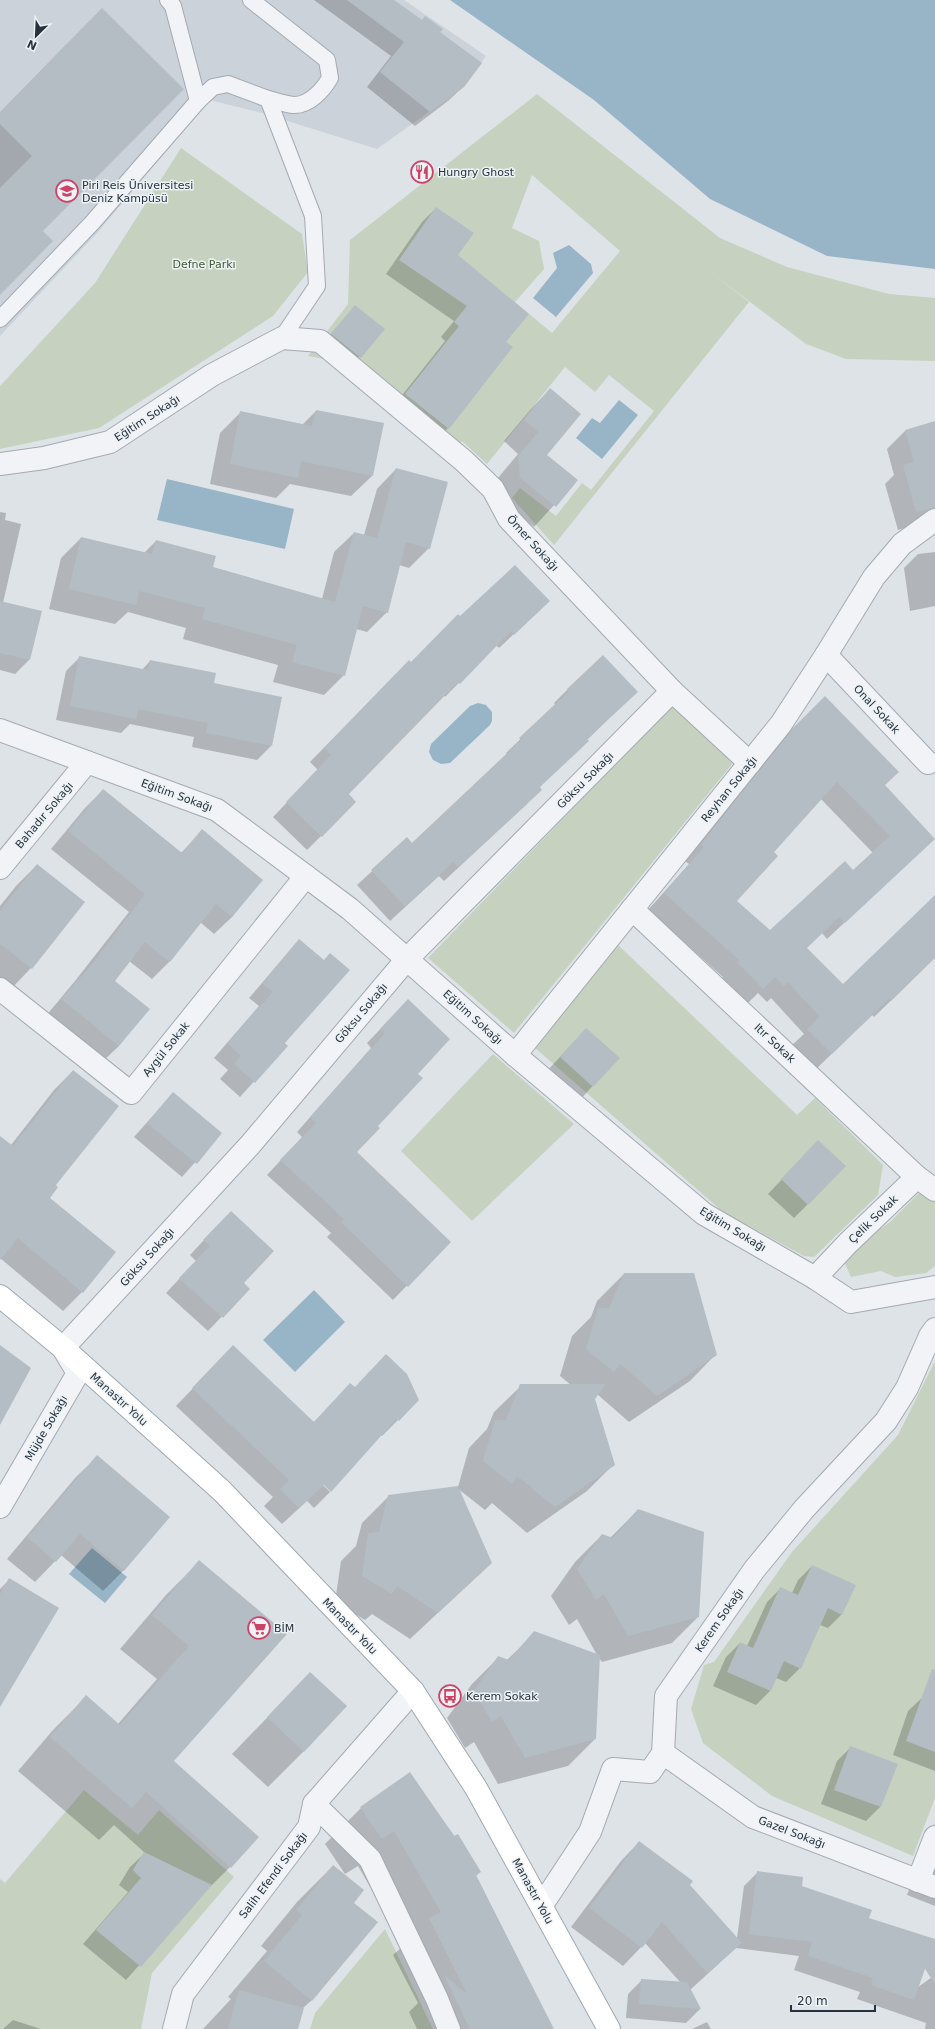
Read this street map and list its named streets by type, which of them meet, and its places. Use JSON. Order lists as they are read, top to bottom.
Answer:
{
  "streets": {
    "main road": ["Manastır Yolu"],
    "street": [
      "Eğitim Sokağı",
      "Ömer Sokağı",
      "Onal Sokak",
      "Göksu Sokağı",
      "Reyhan Sokağı",
      "Bahadır Sokağı",
      "Itır Sokak",
      "Aygül Sokak",
      "Çelik Sokak",
      "Müjde Sokağı",
      "Kerem Sokağı",
      "Gazel Sokağı",
      "Salih Efendi Sokağı"
    ]
  },
  "crossings": [
    ["Eğitim Sokağı", "Ömer Sokağı"],
    ["Eğitim Sokağı", "Göksu Sokağı"],
    ["Eğitim Sokağı", "Reyhan Sokağı"],
    ["Eğitim Sokağı", "Bahadır Sokağı"],
    ["Eğitim Sokağı", "Aygül Sokak"],
    ["Eğitim Sokağı", "Çelik Sokak"],
    ["Ömer Sokağı", "Göksu Sokağı"],
    ["Ömer Sokağı", "Reyhan Sokağı"],
    ["Onal Sokak", "Reyhan Sokağı"],
    ["Göksu Sokağı", "Manastır Yolu"],
    ["Göksu Sokağı", "Müjde Sokağı"],
    ["Reyhan Sokağı", "Itır Sokak"],
    ["Itır Sokak", "Çelik Sokak"],
    ["Manastır Yolu", "Müjde Sokağı"],
    ["Manastır Yolu", "Salih Efendi Sokağı"],
    ["Kerem Sokağı", "Gazel Sokağı"]
  ],
  "parks": ["Defne Parkı"],
  "places": {
    "restaurant": ["Hungry Ghost"],
    "school or university": ["Piri Reis Üniversitesi Deniz Kampüsü"],
    "supermarket": ["BİM"],
    "bus stop": ["Kerem Sokak"]
  },
  "scale_bar": "20 m",
  "north": "bottom left"
}
